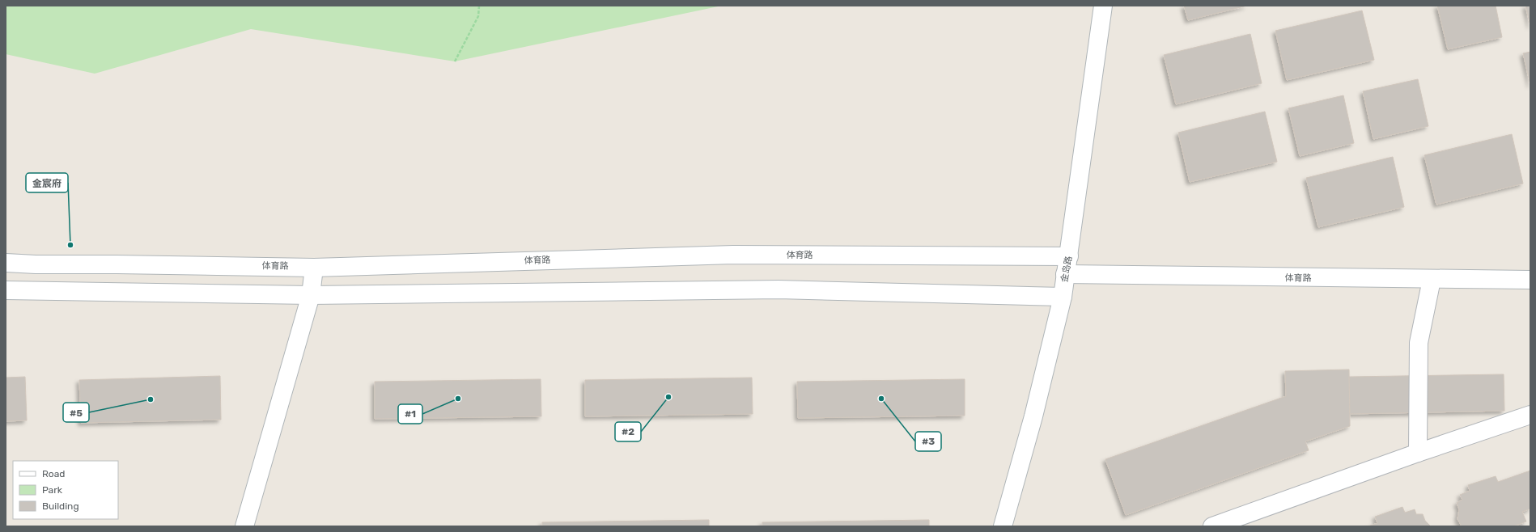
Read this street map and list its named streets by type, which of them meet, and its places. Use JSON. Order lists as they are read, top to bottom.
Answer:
{
  "streets": {
    "street": ["体育路", "金岛路"]
  },
  "crossings": [
    ["体育路", "金岛路"]
  ],
  "places": [
    "金宸府",
    "#2",
    "#1",
    "#3",
    "#5"
  ],
  "legend": ["Road", "Park", "Building"]
}
